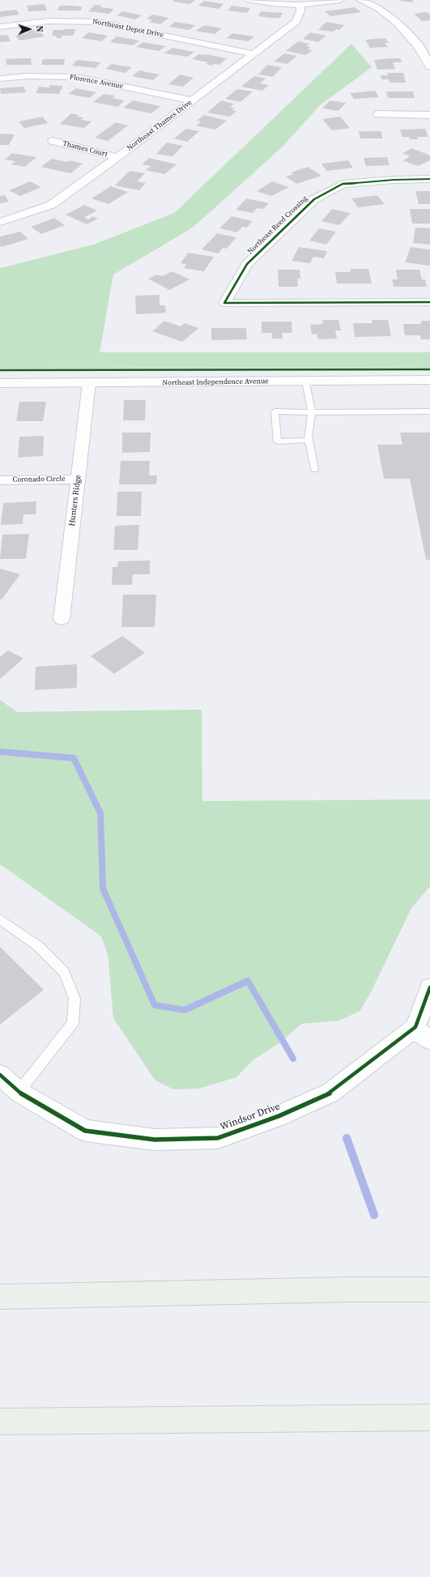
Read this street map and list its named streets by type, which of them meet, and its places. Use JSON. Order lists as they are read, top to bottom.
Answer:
{
  "streets": {
    "street": [
      "Northeast Depot Drive",
      "Florence Avenue",
      "Northeast Thames Drive",
      "Thames Court",
      "Northeast Reed Crossing",
      "Northeast Independence Avenue",
      "Coronado Circle",
      "Hunters Ridge",
      "Windsor Drive"
    ]
  },
  "crossings": [
    ["Northeast Depot Drive", "Northeast Thames Drive"],
    ["Florence Avenue", "Northeast Thames Drive"],
    ["Northeast Thames Drive", "Thames Court"],
    ["Northeast Independence Avenue", "Hunters Ridge"],
    ["Coronado Circle", "Hunters Ridge"]
  ],
  "north": "right"
}
